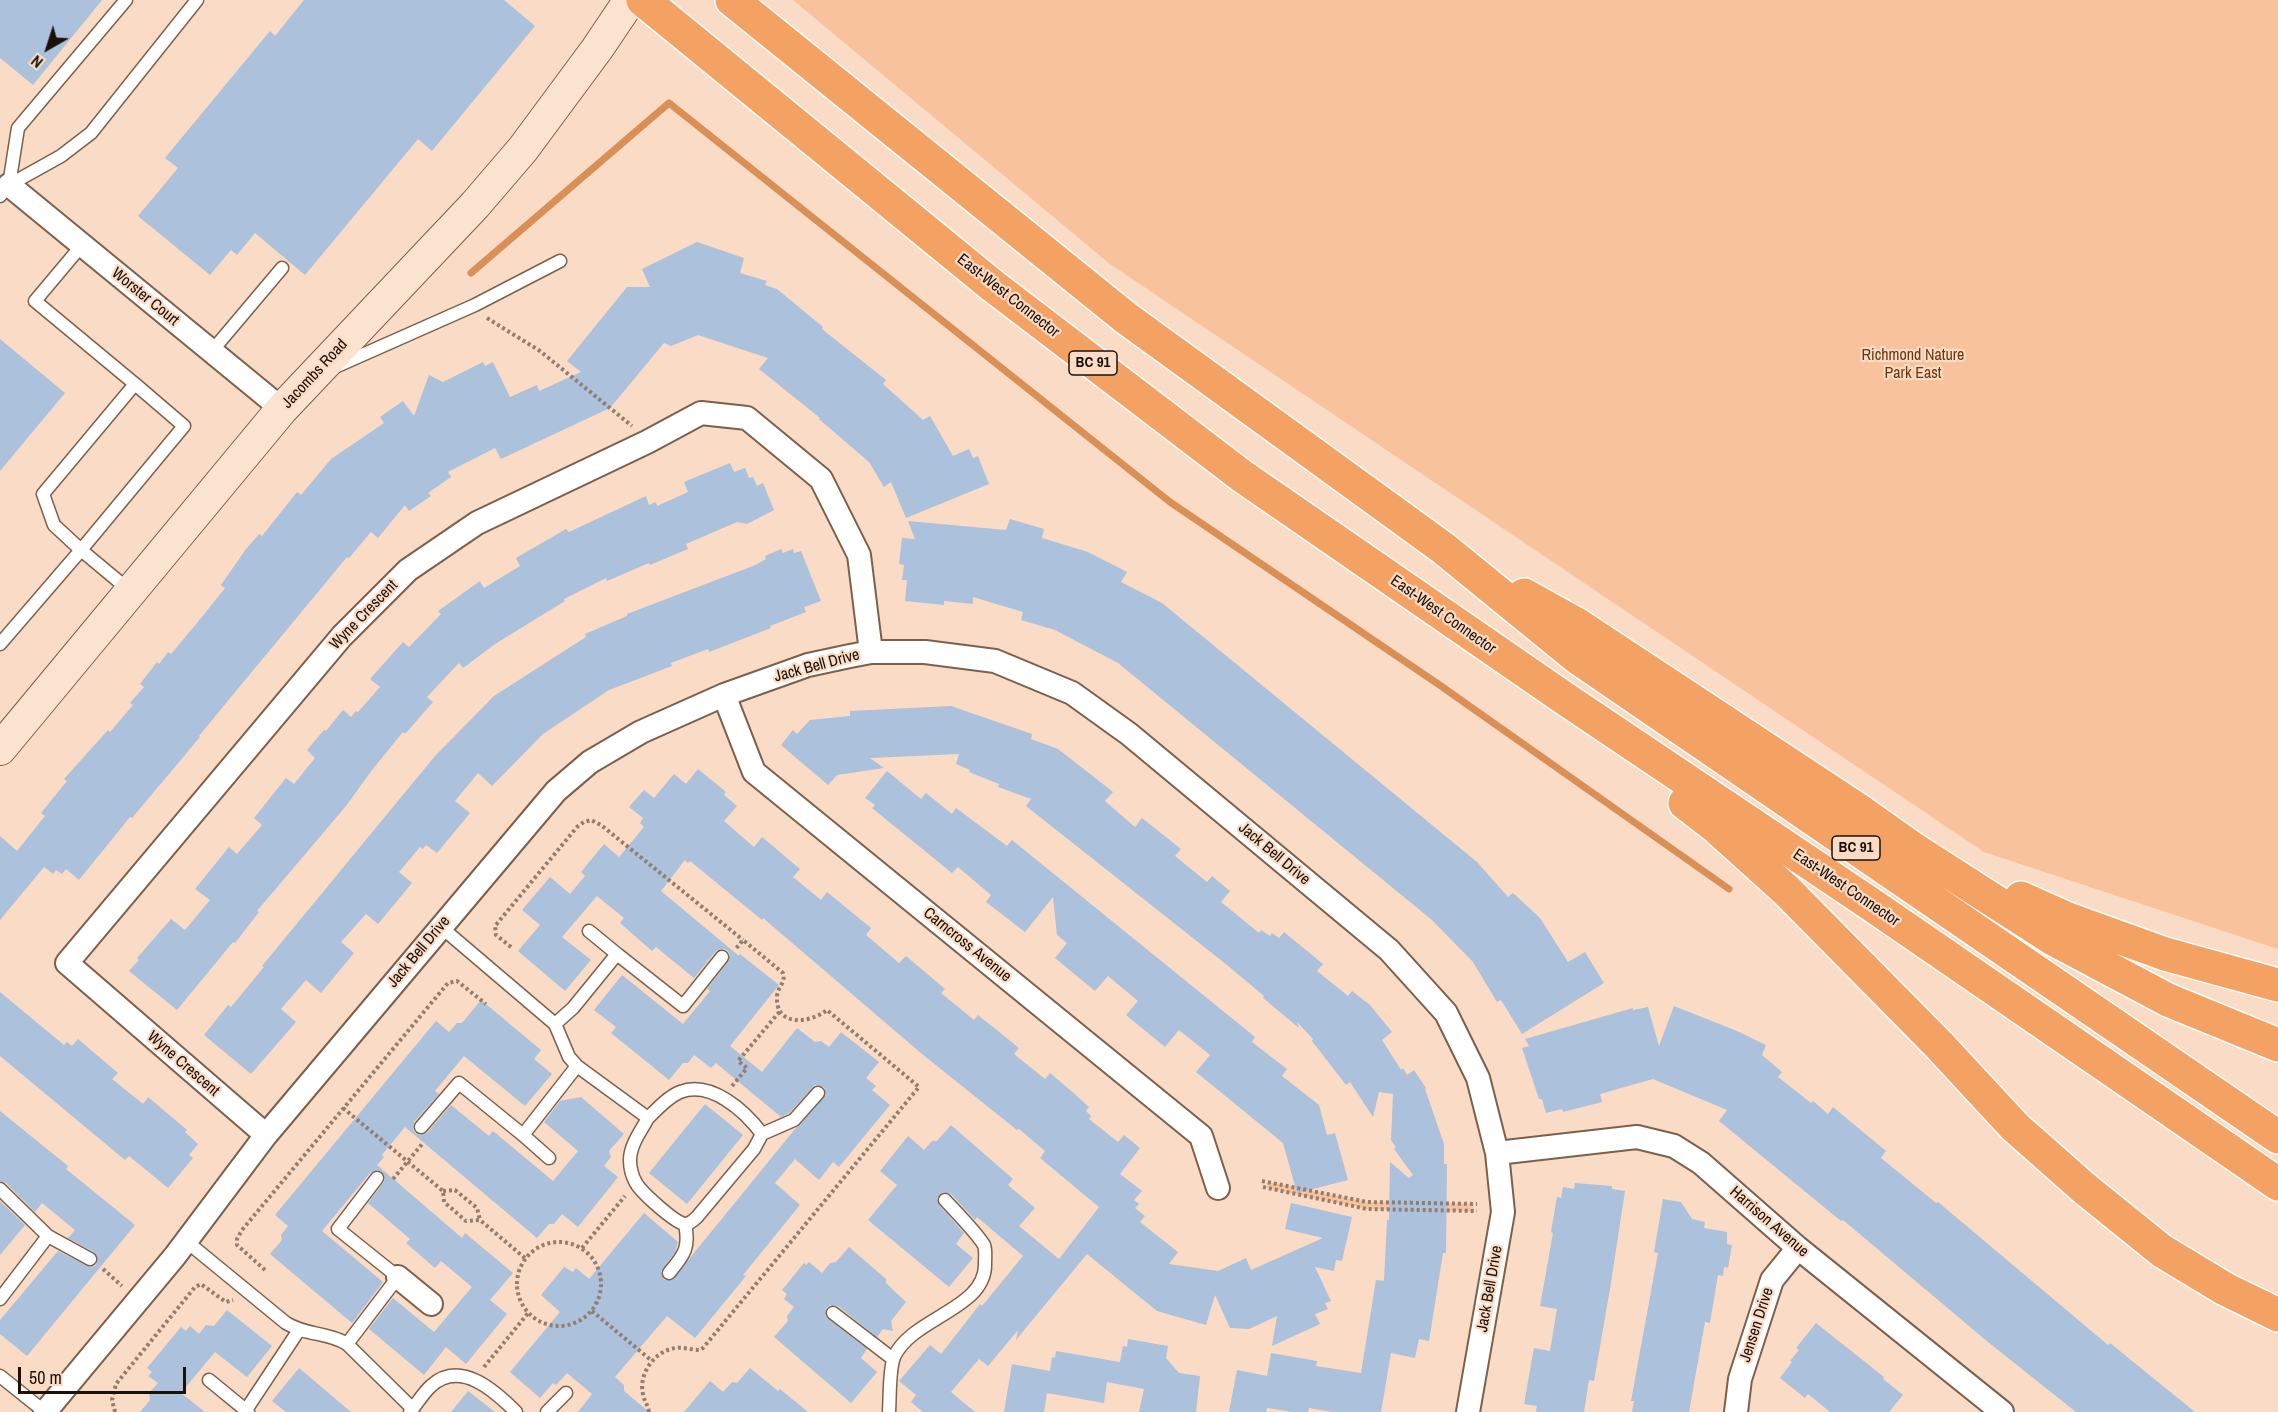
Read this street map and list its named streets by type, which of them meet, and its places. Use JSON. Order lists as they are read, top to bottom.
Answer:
{
  "streets": {
    "highway": ["East-West Connector", "BC 91"],
    "street": [
      "Worster Court",
      "Jacombs Road",
      "Wyne Crescent",
      "Jack Bell Drive",
      "Carncross Avenue",
      "Harrison Avenue",
      "Jensen Drive"
    ]
  },
  "crossings": [
    ["Worster Court", "Jacombs Road"],
    ["Wyne Crescent", "Jack Bell Drive"],
    ["Jack Bell Drive", "Carncross Avenue"],
    ["Jack Bell Drive", "Harrison Avenue"],
    ["Harrison Avenue", "Jensen Drive"]
  ],
  "parks": ["Richmond Nature Park East"],
  "scale_bar": "50 m",
  "north": "bottom left"
}
